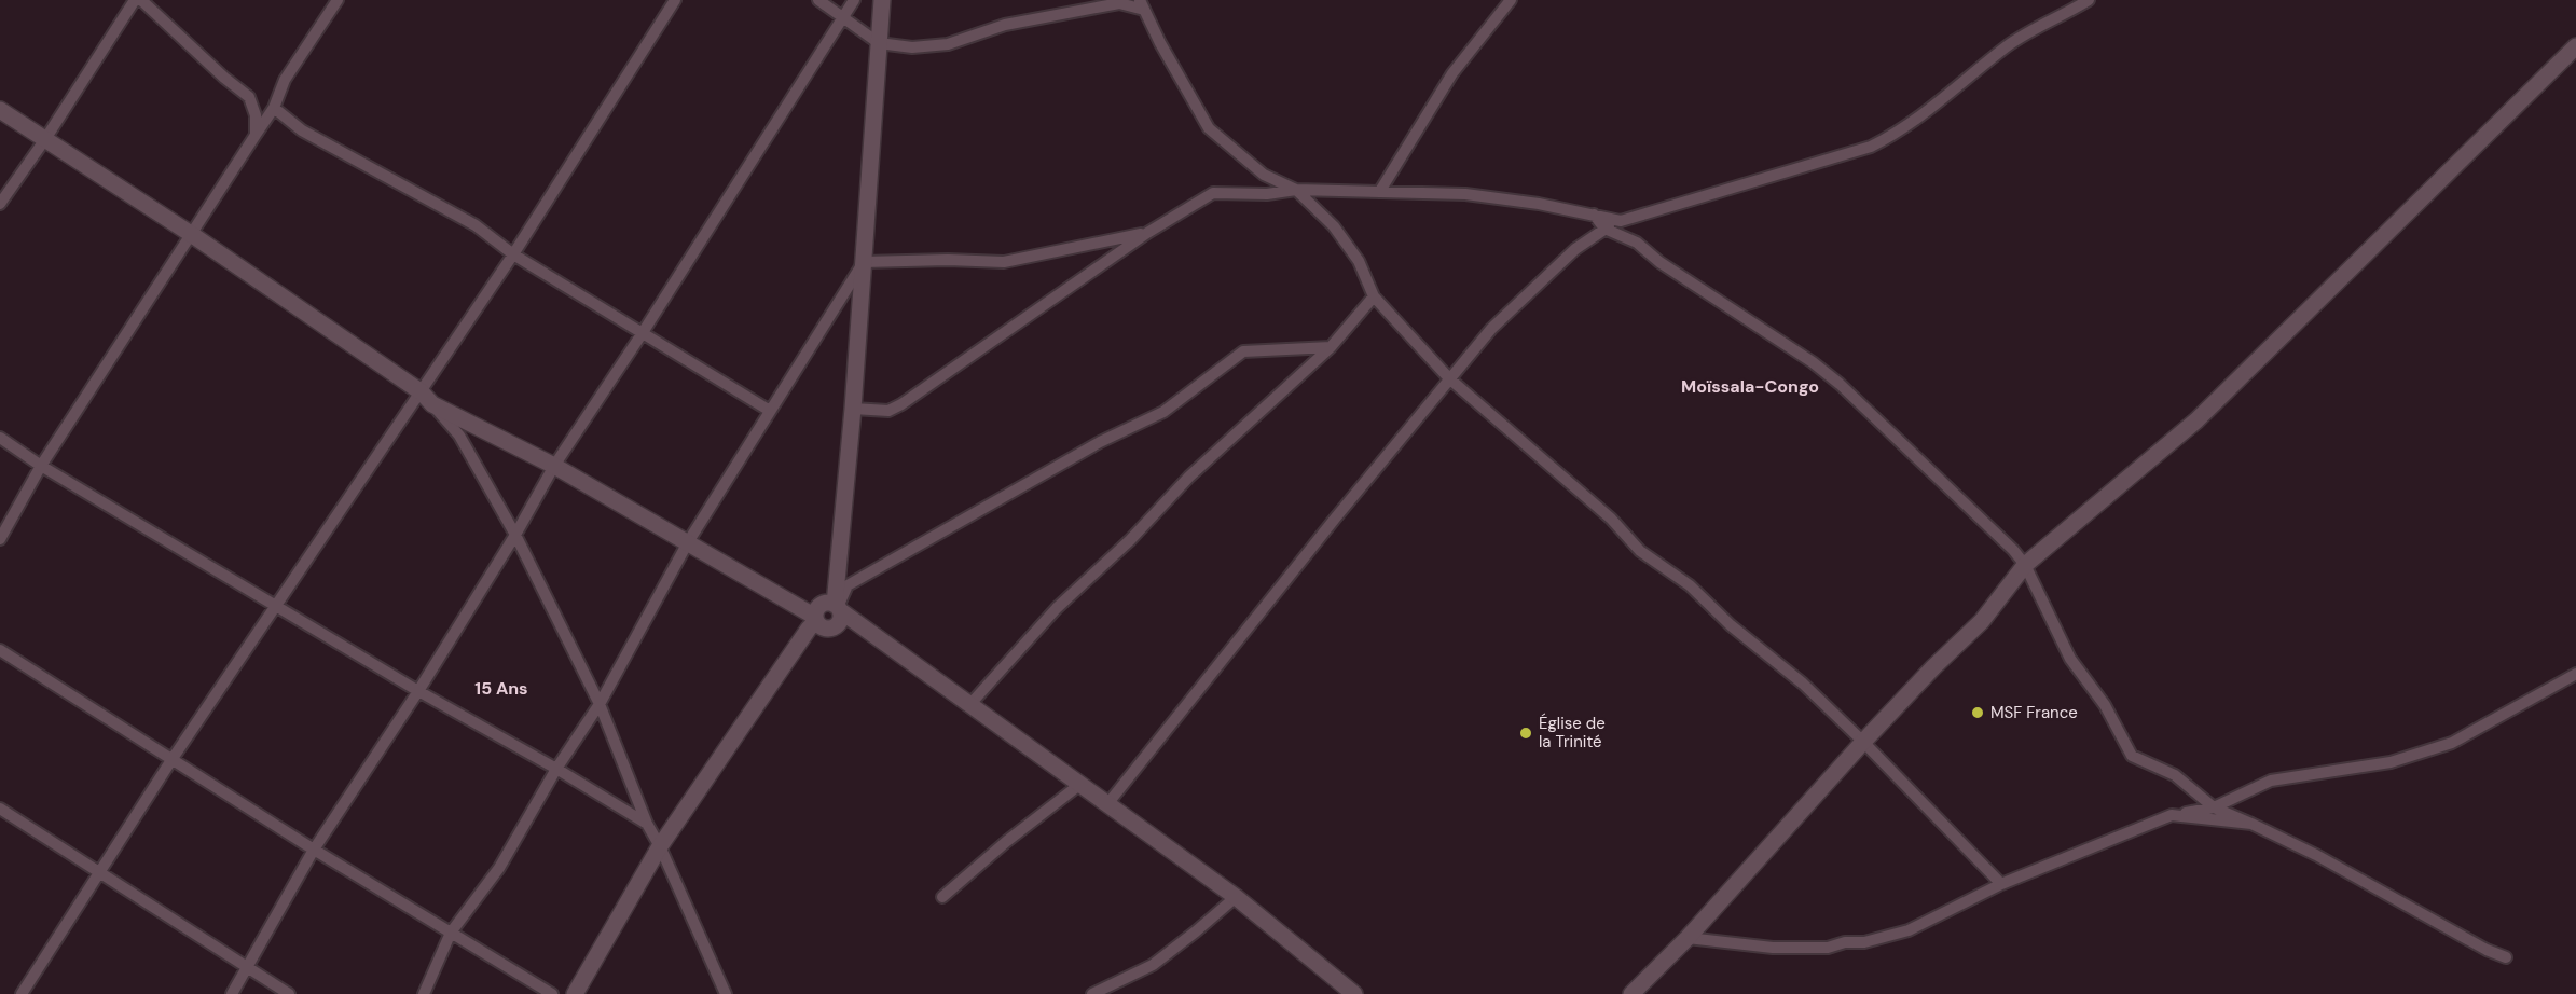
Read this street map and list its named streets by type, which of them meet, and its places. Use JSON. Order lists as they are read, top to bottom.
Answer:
{
  "districts": ["Moïssala-Congo", "15 Ans"],
  "places": ["MSF France", "Église de la Trinité"]
}
